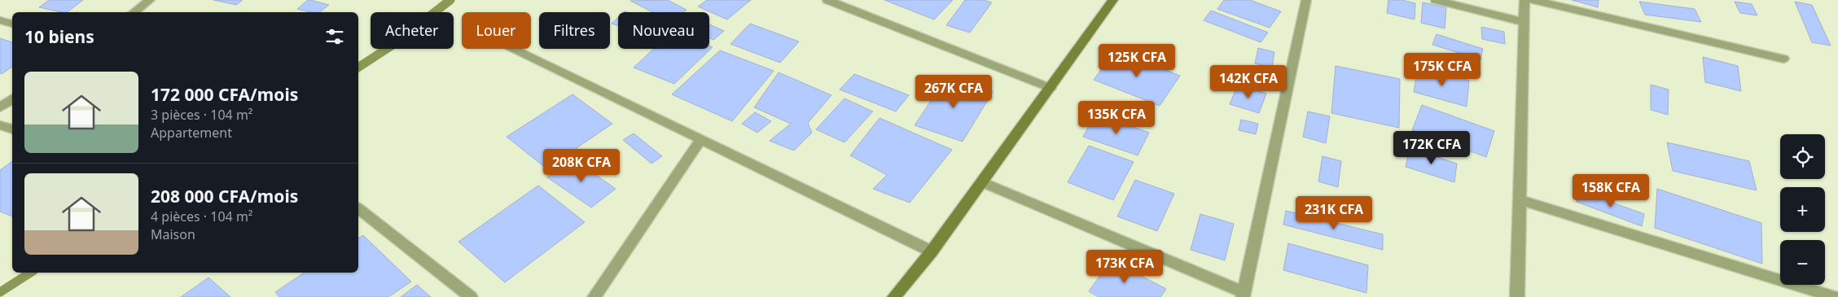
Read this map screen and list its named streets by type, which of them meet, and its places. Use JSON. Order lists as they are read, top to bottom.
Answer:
{
  "page": {
    "chip": [
      "Acheter",
      "Louer",
      "Filtres",
      "Nouveau"
    ],
    "heading": "10 biens",
    "price": [
      "125K CFA",
      "175K CFA",
      "142K CFA",
      "267K CFA",
      "135K CFA",
      "172K CFA",
      "208K CFA",
      "158K CFA",
      "231K CFA",
      "173K CFA"
    ],
    "list": [
      {
        "name": "172 000 CFA/mois",
        "note": "3 pièces · 104 m² · Appartement"
      },
      {
        "name": "208 000 CFA/mois",
        "note": "4 pièces · 104 m² · Maison"
      }
    ],
    "map_buttons": ["+", "−"]
  }
}
